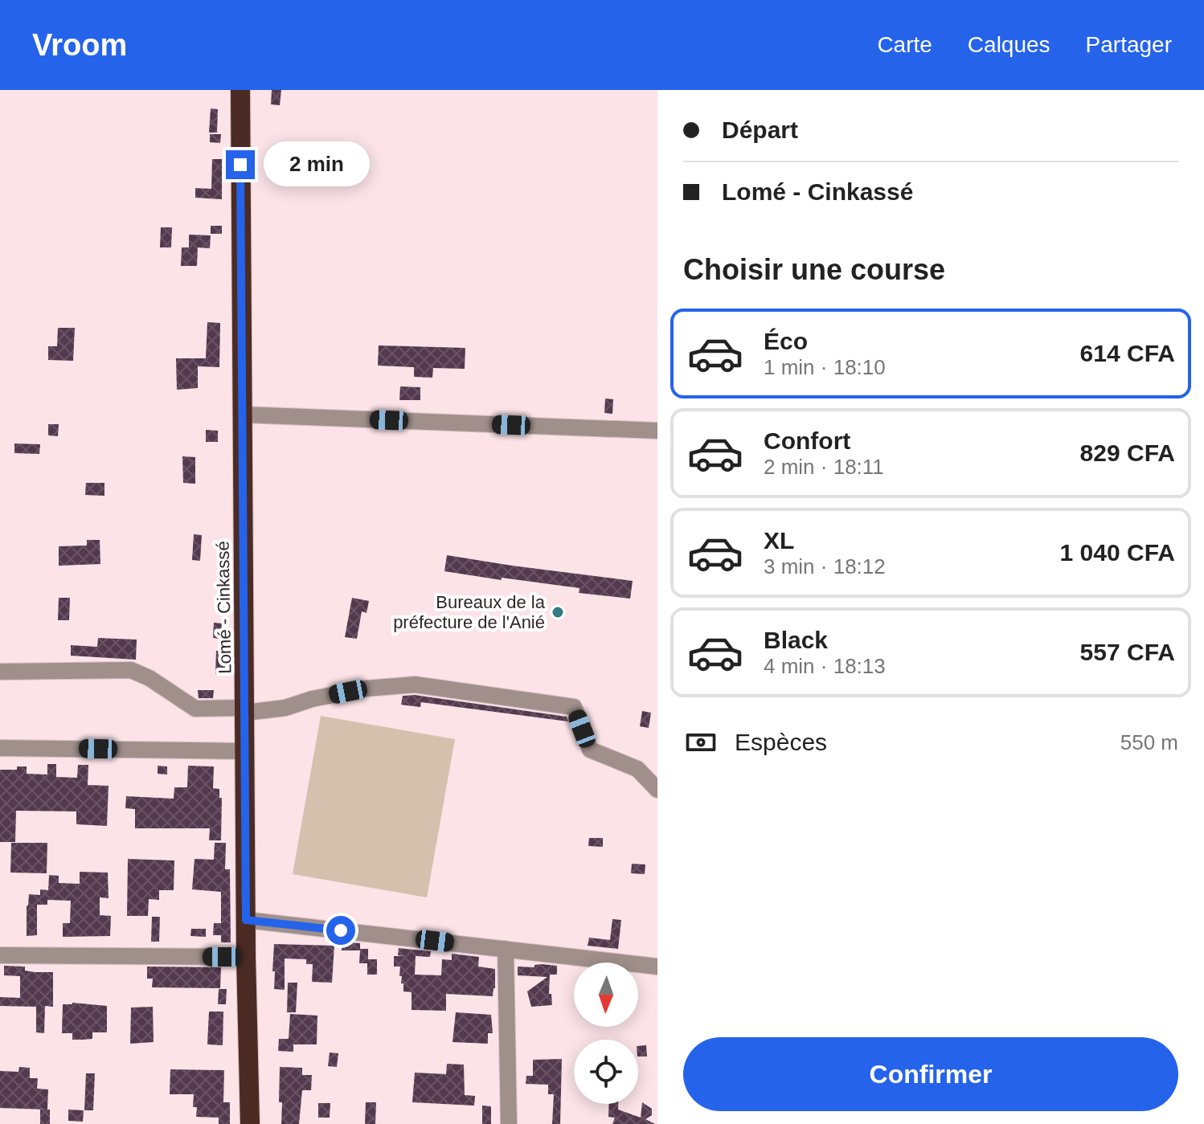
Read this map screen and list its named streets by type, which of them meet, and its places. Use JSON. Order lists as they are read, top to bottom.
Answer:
{
  "streets": {
    "highway": ["Lomé - Cinkassé"]
  },
  "places": ["Bureaux de la préfecture de l'Anié"],
  "north": "bottom",
  "page": {
    "header": "Vroom",
    "nav": ["Carte", "Calques", "Partager"],
    "banner": ["Départ", "Lomé - Cinkassé"],
    "bubble": "2 min",
    "heading": "Choisir une course",
    "list": [
      {
        "name": "Éco",
        "note": "1 min · 18:10",
        "value": "614 CFA"
      },
      {
        "name": "Confort",
        "note": "2 min · 18:11",
        "value": "829 CFA"
      },
      {
        "name": "XL",
        "note": "3 min · 18:12",
        "value": "1 040 CFA"
      },
      {
        "name": "Black",
        "note": "4 min · 18:13",
        "value": "557 CFA"
      }
    ],
    "pay": ["Espèces", "550 m"],
    "buttons": "Confirmer"
  }
}
